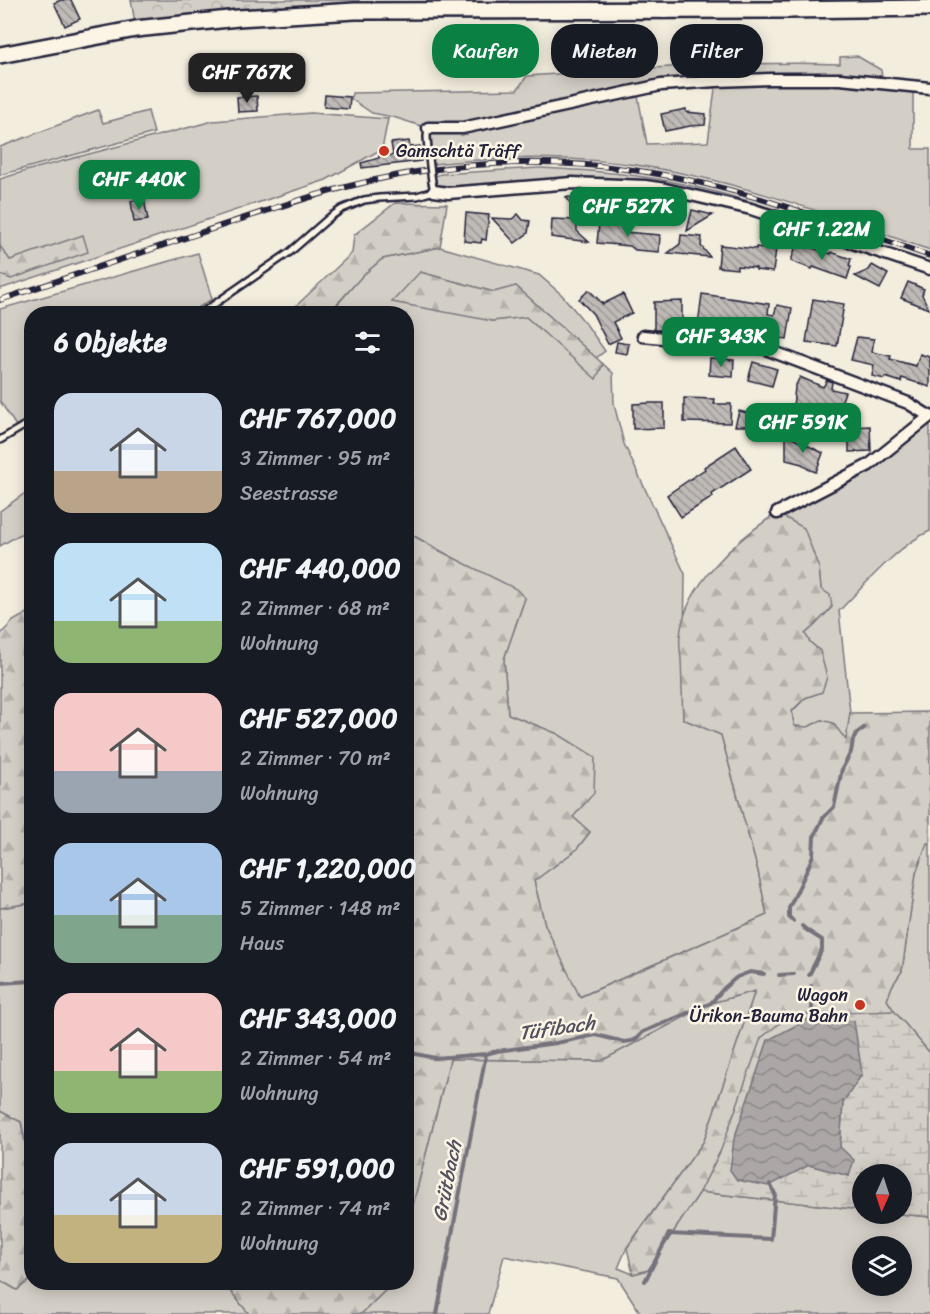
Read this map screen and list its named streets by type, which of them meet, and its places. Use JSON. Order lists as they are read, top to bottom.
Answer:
{
  "water": ["Tüfibach", "Grütbach"],
  "places": ["Gamschtä Träff", "Wagon Ürikon-Bauma Bahn"],
  "north": "bottom",
  "page": {
    "chip": ["Kaufen", "Mieten", "Filter"],
    "price": [
      "CHF 767K",
      "CHF 440K",
      "CHF 527K",
      "CHF 1.22M",
      "CHF 343K",
      "CHF 591K"
    ],
    "heading": "6 Objekte",
    "list": [
      {
        "name": "CHF 767,000",
        "note": "3 Zimmer · 95 m² · Seestrasse"
      },
      {
        "name": "CHF 440,000",
        "note": "2 Zimmer · 68 m² · Wohnung"
      },
      {
        "name": "CHF 527,000",
        "note": "2 Zimmer · 70 m² · Wohnung"
      },
      {
        "name": "CHF 1,220,000",
        "note": "5 Zimmer · 148 m² · Haus"
      },
      {
        "name": "CHF 343,000",
        "note": "2 Zimmer · 54 m² · Wohnung"
      },
      {
        "name": "CHF 591,000",
        "note": "2 Zimmer · 74 m² · Wohnung"
      }
    ]
  }
}
